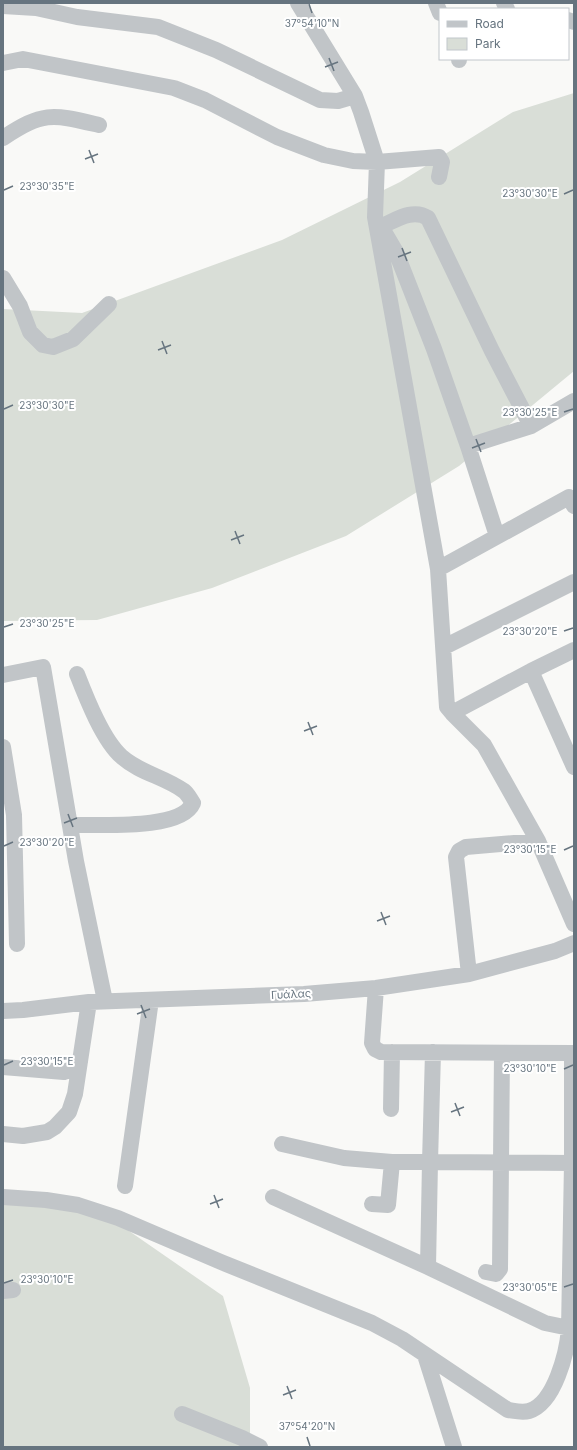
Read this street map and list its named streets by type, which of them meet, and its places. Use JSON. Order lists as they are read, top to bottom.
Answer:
{
  "streets": {
    "street": ["Γυάλας"]
  },
  "legend": ["Road", "Park"],
  "coordinates": [
    "37°54'10\"N",
    "23°30'35\"E",
    "23°30'30\"E",
    "23°30'25\"E",
    "23°30'20\"E",
    "23°30'15\"E",
    "23°30'10\"E",
    "23°30'05\"E",
    "37°54'20\"N"
  ]
}
